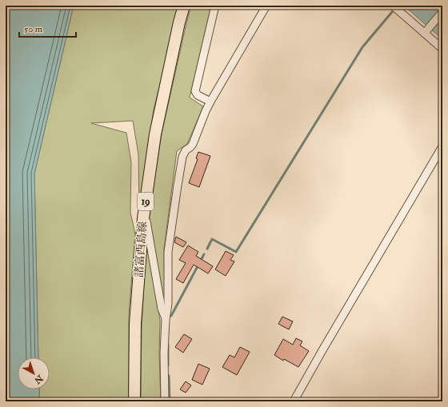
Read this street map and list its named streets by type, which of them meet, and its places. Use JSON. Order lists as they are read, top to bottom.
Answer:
{
  "streets": {
    "main road": ["19", "諸富西島線"]
  },
  "scale_bar": "50 m",
  "north": "bottom right"
}
